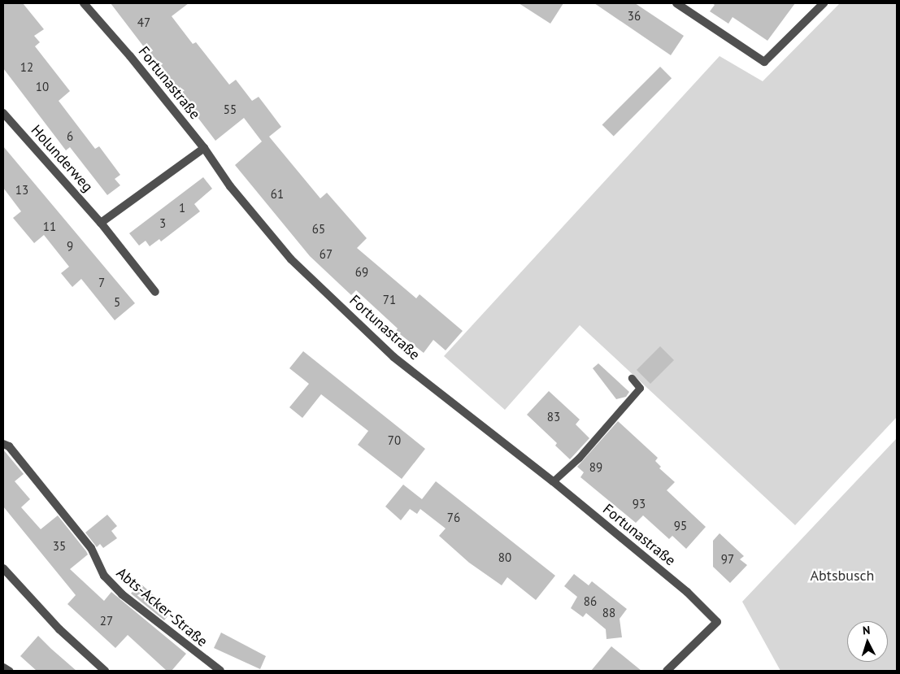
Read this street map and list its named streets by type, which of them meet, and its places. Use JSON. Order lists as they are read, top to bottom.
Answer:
{
  "streets": {
    "street": ["Fortunastraße", "Holunderweg", "Abts-Acker-Straße"]
  },
  "parks": ["Abtsbusch"],
  "house_numbers": [
    "36",
    "47",
    "12",
    "10",
    "55",
    "6",
    "13",
    "61",
    "1",
    "3",
    "11",
    "65",
    "9",
    "67",
    "69",
    "7",
    "71",
    "5",
    "83",
    "70",
    "89",
    "93",
    "76",
    "95",
    "35",
    "80",
    "97",
    "86",
    "88",
    "27"
  ],
  "north": "top"
}
